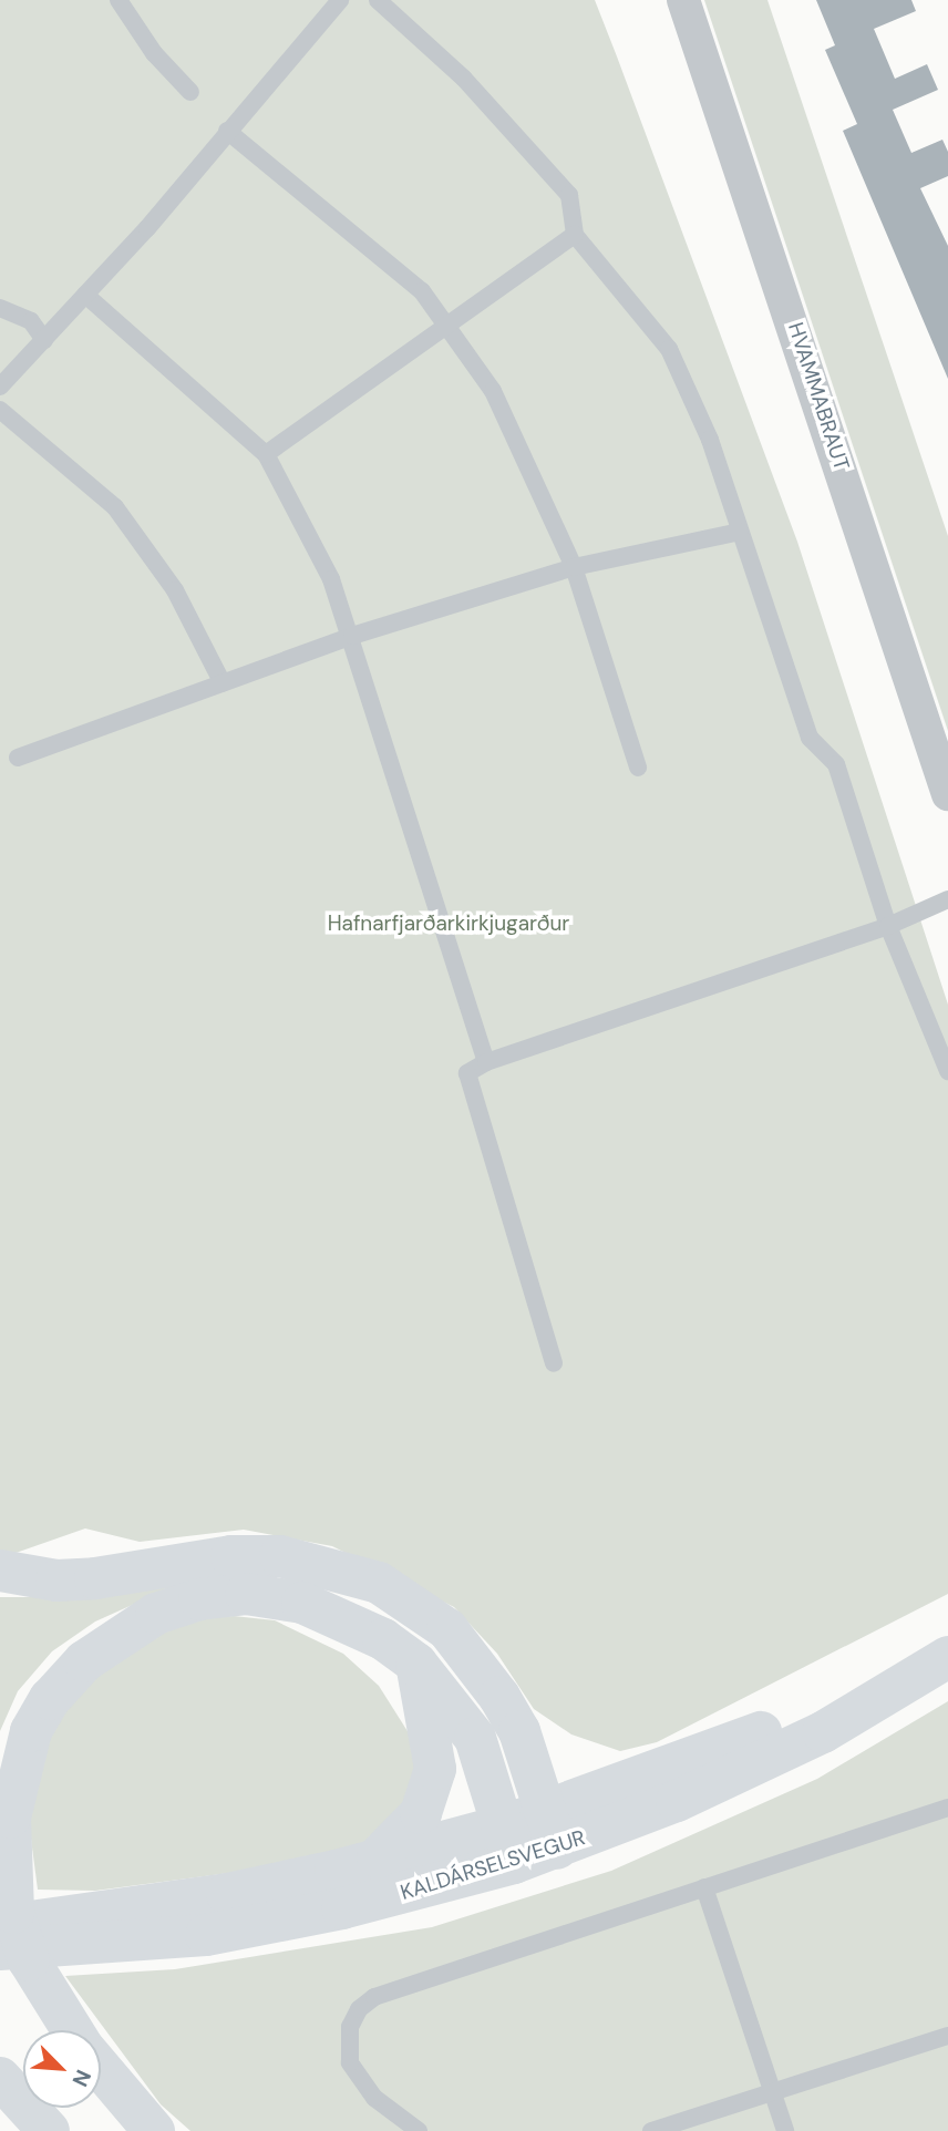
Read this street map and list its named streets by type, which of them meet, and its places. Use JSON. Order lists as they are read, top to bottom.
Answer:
{
  "streets": {
    "main road": ["KALDÁRSELSVEGUR"],
    "street": ["HVAMMABRAUT"]
  },
  "parks": ["Hafnarfjarðarkirkjugarður"],
  "north": "bottom right"
}
